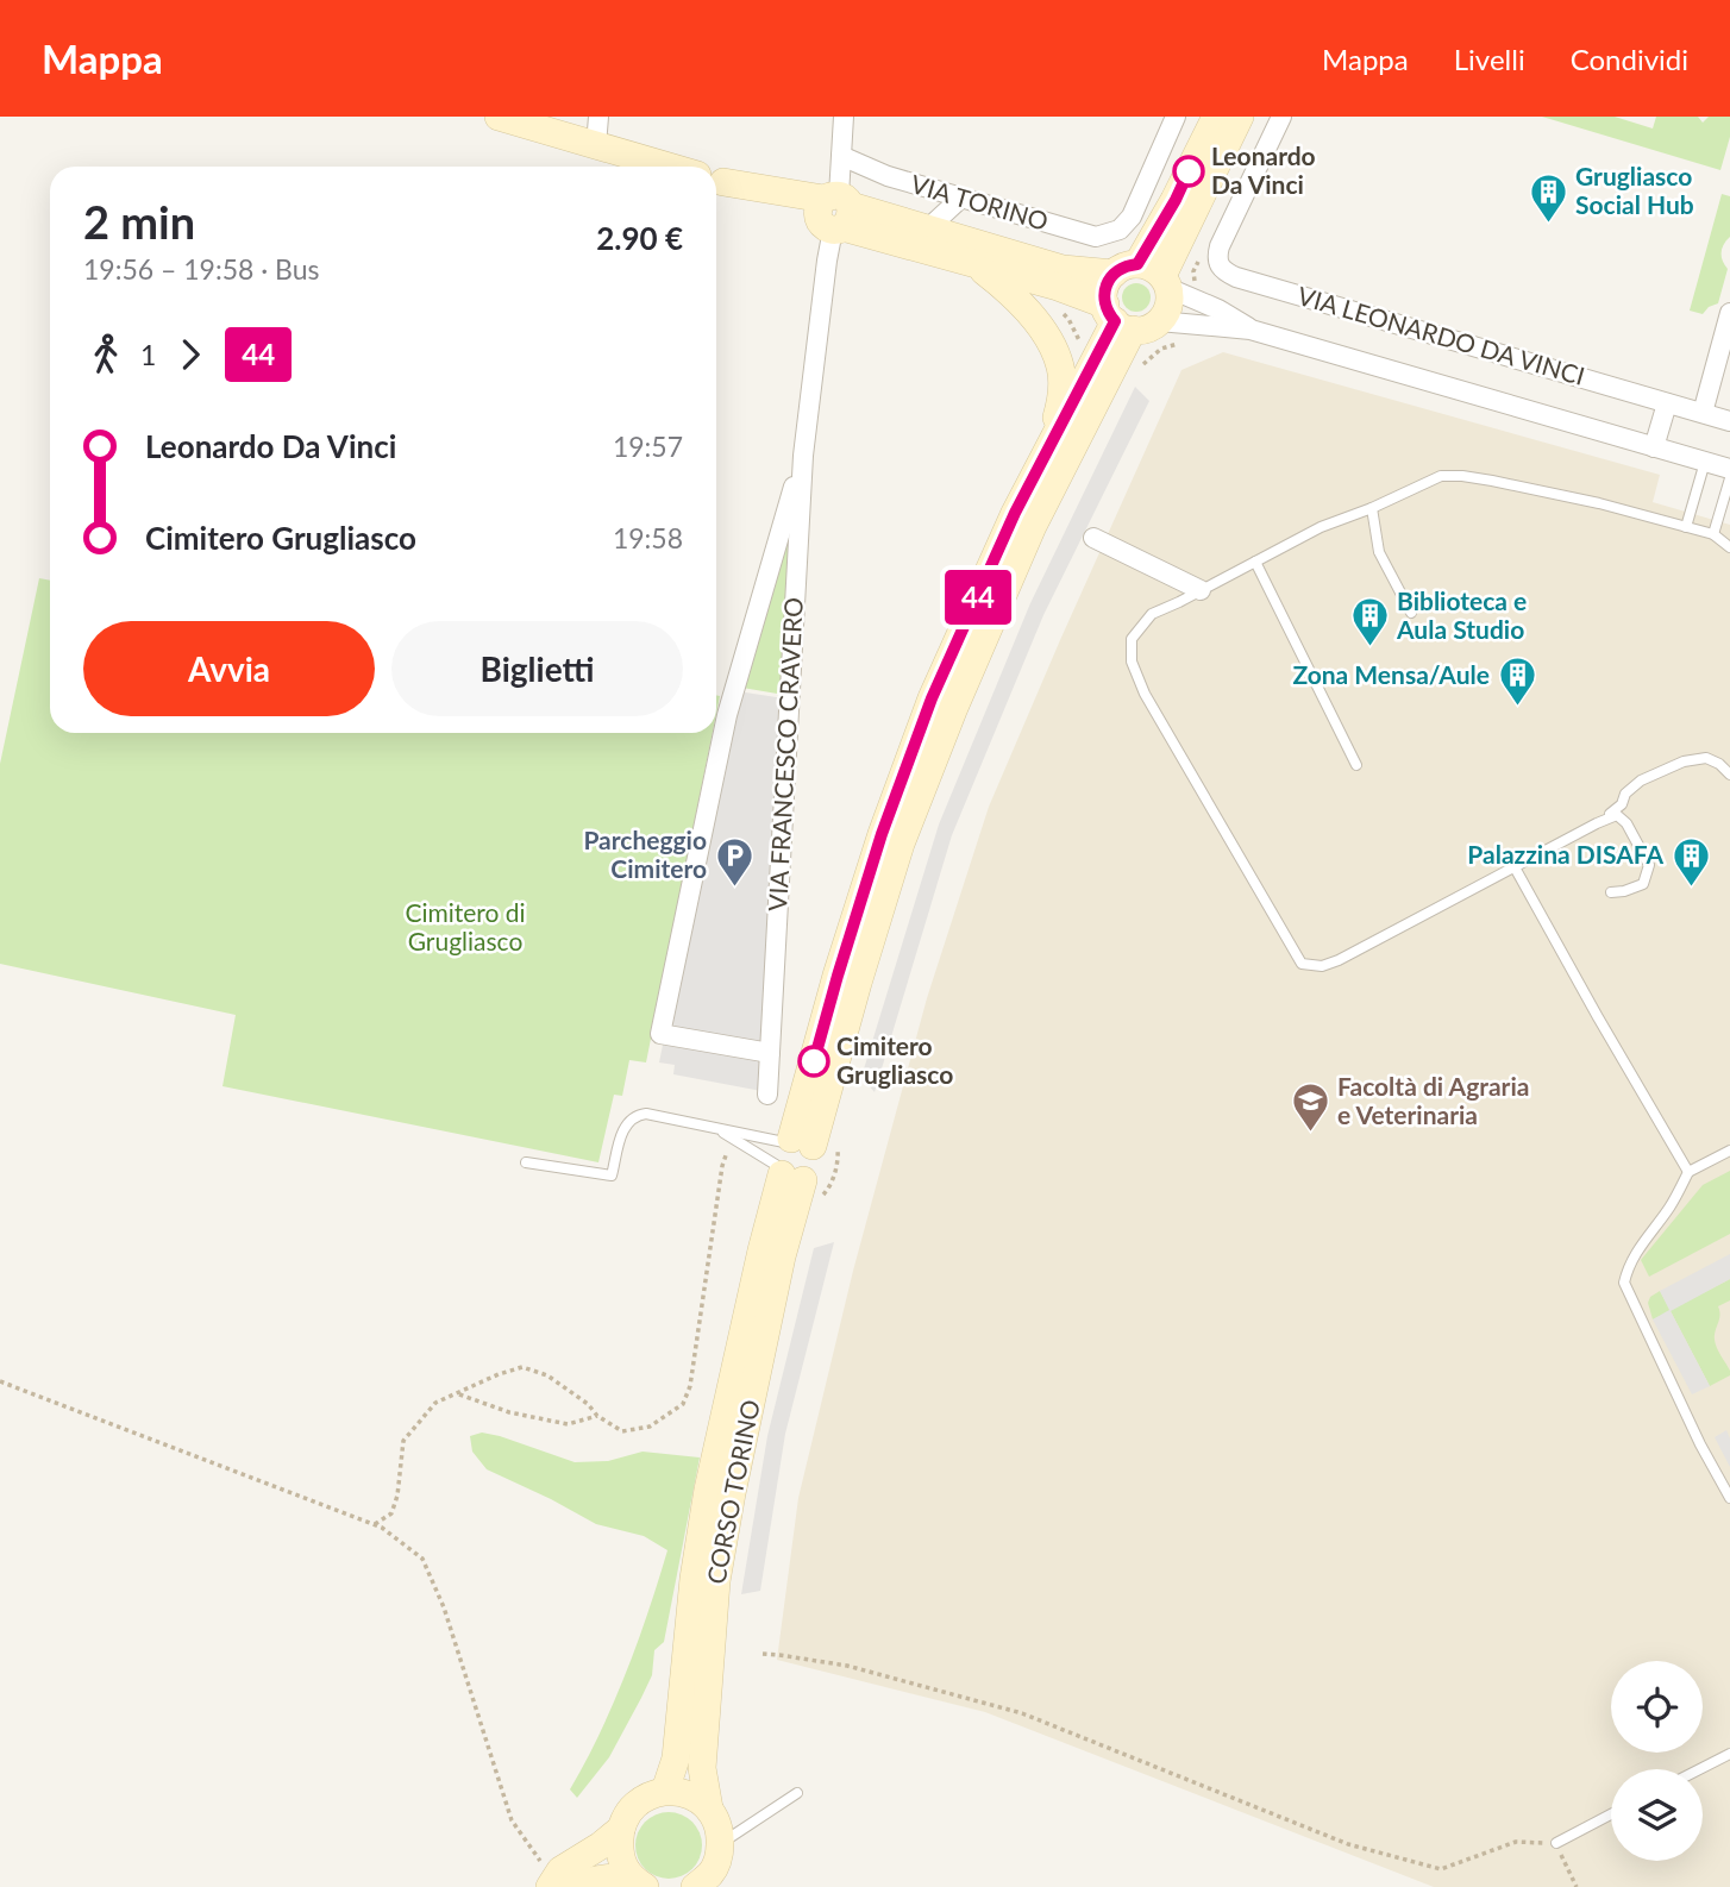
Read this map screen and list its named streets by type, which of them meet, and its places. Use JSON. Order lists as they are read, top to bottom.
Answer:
{
  "streets": {
    "street": [
      "VIA TORINO",
      "VIA LEONARDO DA VINCI",
      "VIA FRANCESCO CRAVERO",
      "CORSO TORINO"
    ]
  },
  "crossings": [
    ["VIA TORINO", "VIA FRANCESCO CRAVERO"],
    ["VIA LEONARDO DA VINCI", "CORSO TORINO"]
  ],
  "parks": ["Cimitero di Grugliasco"],
  "places": {
    "other": ["Leonardo Da Vinci", "Cimitero Grugliasco"],
    "building": [
      "Grugliasco Social Hub",
      "Biblioteca e Aula Studio",
      "Zona Mensa/Aule",
      "Palazzina DISAFA"
    ],
    "parking": ["Parcheggio Cimitero"],
    "school or university": ["Facoltà di Agraria e Veterinaria"]
  },
  "lines": ["bus line 44"],
  "page": {
    "header": "Mappa",
    "nav": ["Mappa", "Livelli", "Condividi"],
    "on_map": "44",
    "heading": ["2 min", "19:56 – 19:58 · Bus", "2.90 €"],
    "legs": ["1", "44"],
    "list": [
      {
        "name": "Leonardo Da Vinci",
        "value": "19:57"
      },
      {
        "name": "Cimitero Grugliasco",
        "value": "19:58"
      }
    ],
    "buttons": ["Avvia", "Biglietti"]
  }
}
